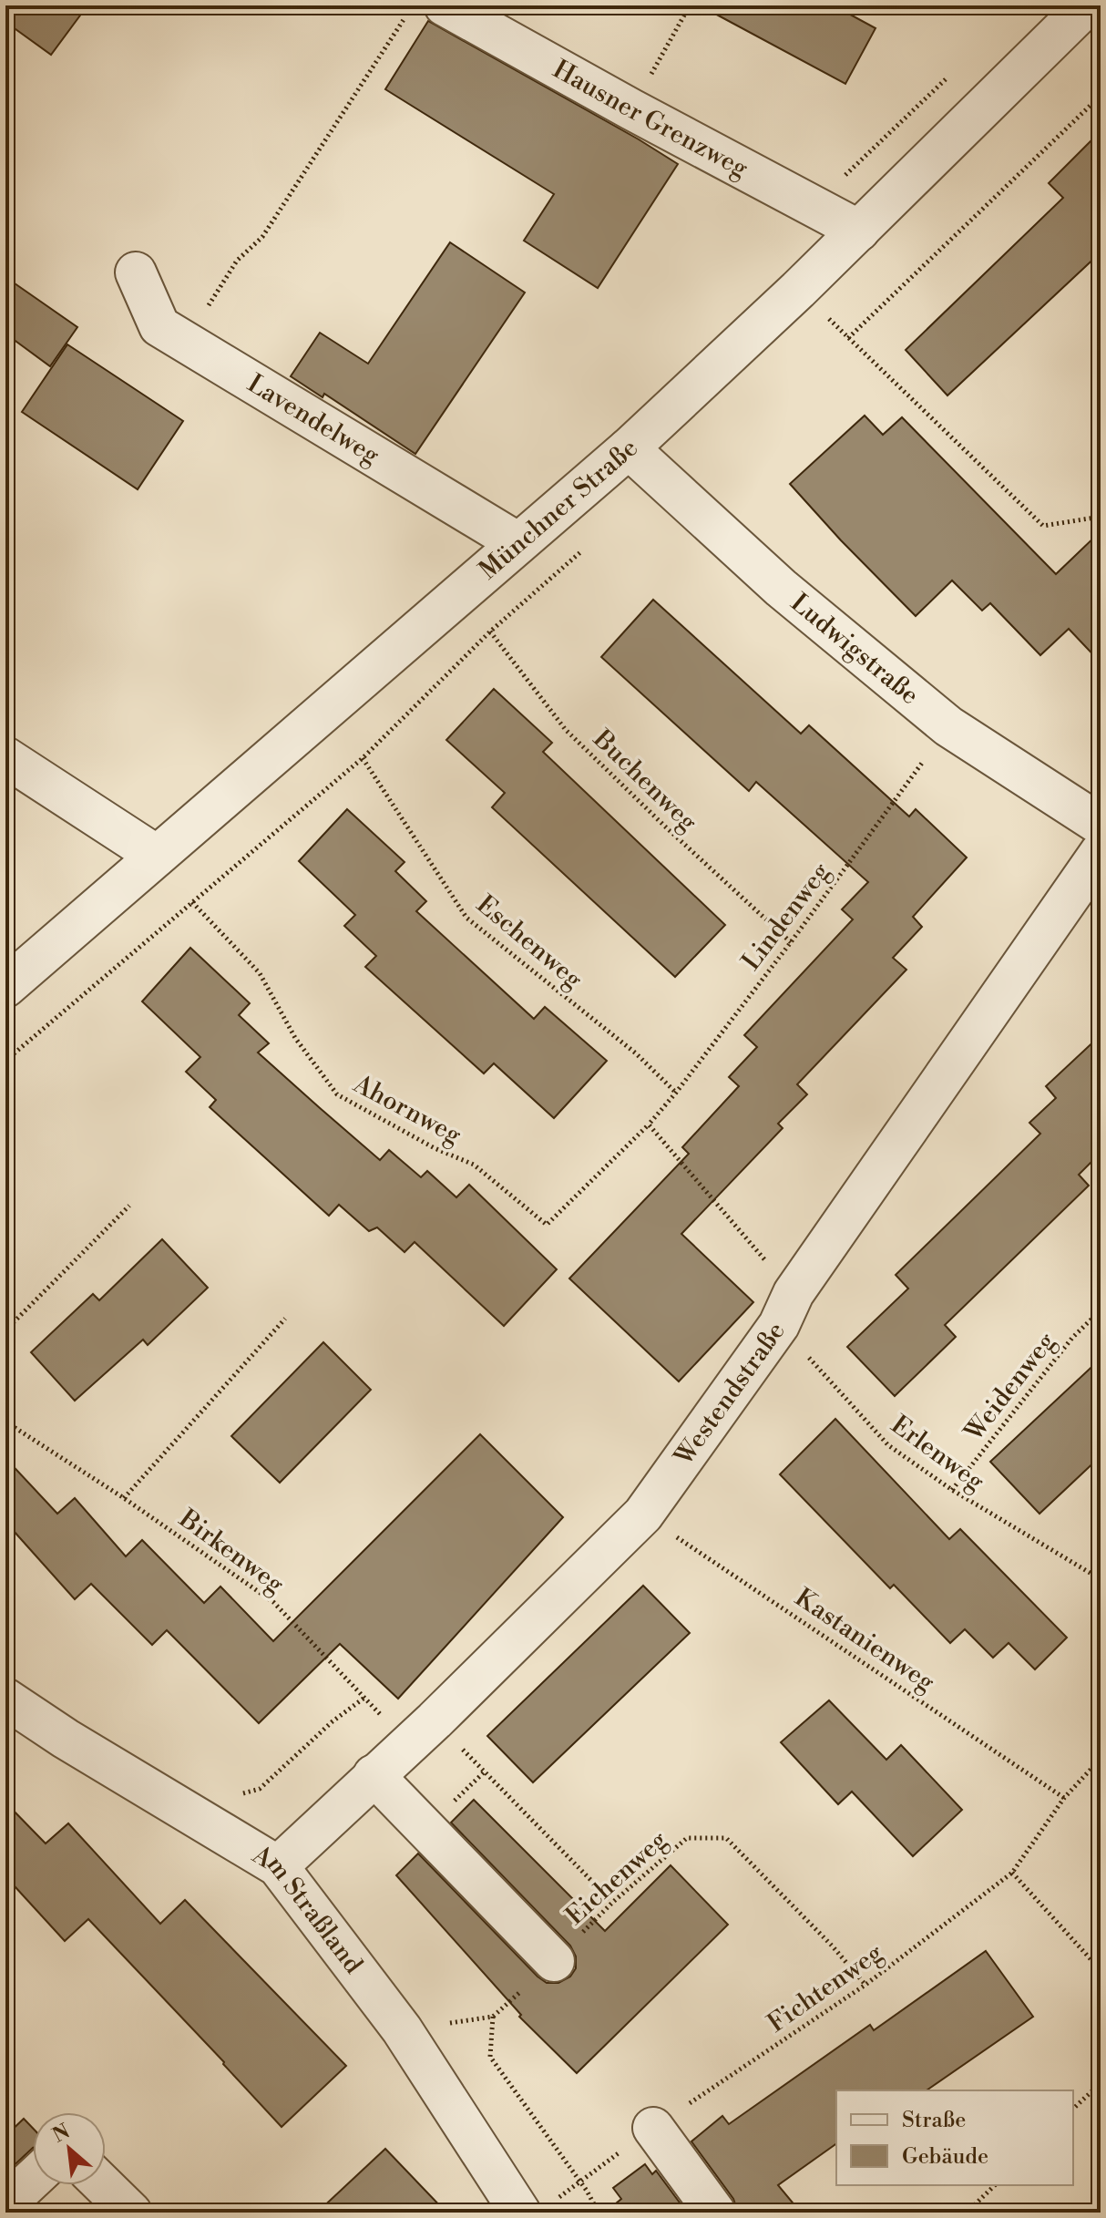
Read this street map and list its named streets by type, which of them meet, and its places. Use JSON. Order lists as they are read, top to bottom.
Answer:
{
  "streets": {
    "street": [
      "Hausner Grenzweg",
      "Lavendelweg",
      "Münchner Straße",
      "Ludwigstraße",
      "Westendstraße",
      "Am Straßland"
    ],
    "path": [
      "Buchenweg",
      "Lindenweg",
      "Eschenweg",
      "Ahornweg",
      "Weidenweg",
      "Erlenweg",
      "Birkenweg",
      "Kastanienweg",
      "Eichenweg",
      "Fichtenweg"
    ]
  },
  "crossings": [
    ["Hausner Grenzweg", "Münchner Straße"],
    ["Lavendelweg", "Münchner Straße"],
    ["Münchner Straße", "Ludwigstraße"],
    ["Ludwigstraße", "Lindenweg"],
    ["Buchenweg", "Lindenweg"],
    ["Lindenweg", "Eschenweg"],
    ["Lindenweg", "Ahornweg"],
    ["Weidenweg", "Erlenweg"],
    ["Westendstraße", "Erlenweg"],
    ["Westendstraße", "Birkenweg"],
    ["Westendstraße", "Kastanienweg"],
    ["Westendstraße", "Am Straßland"],
    ["Birkenweg", "Eichenweg"],
    ["Kastanienweg", "Fichtenweg"],
    ["Eichenweg", "Fichtenweg"],
    ["Am Straßland", "Fichtenweg"]
  ],
  "legend": ["Straße", "Gebäude"],
  "north": "top left"
}
